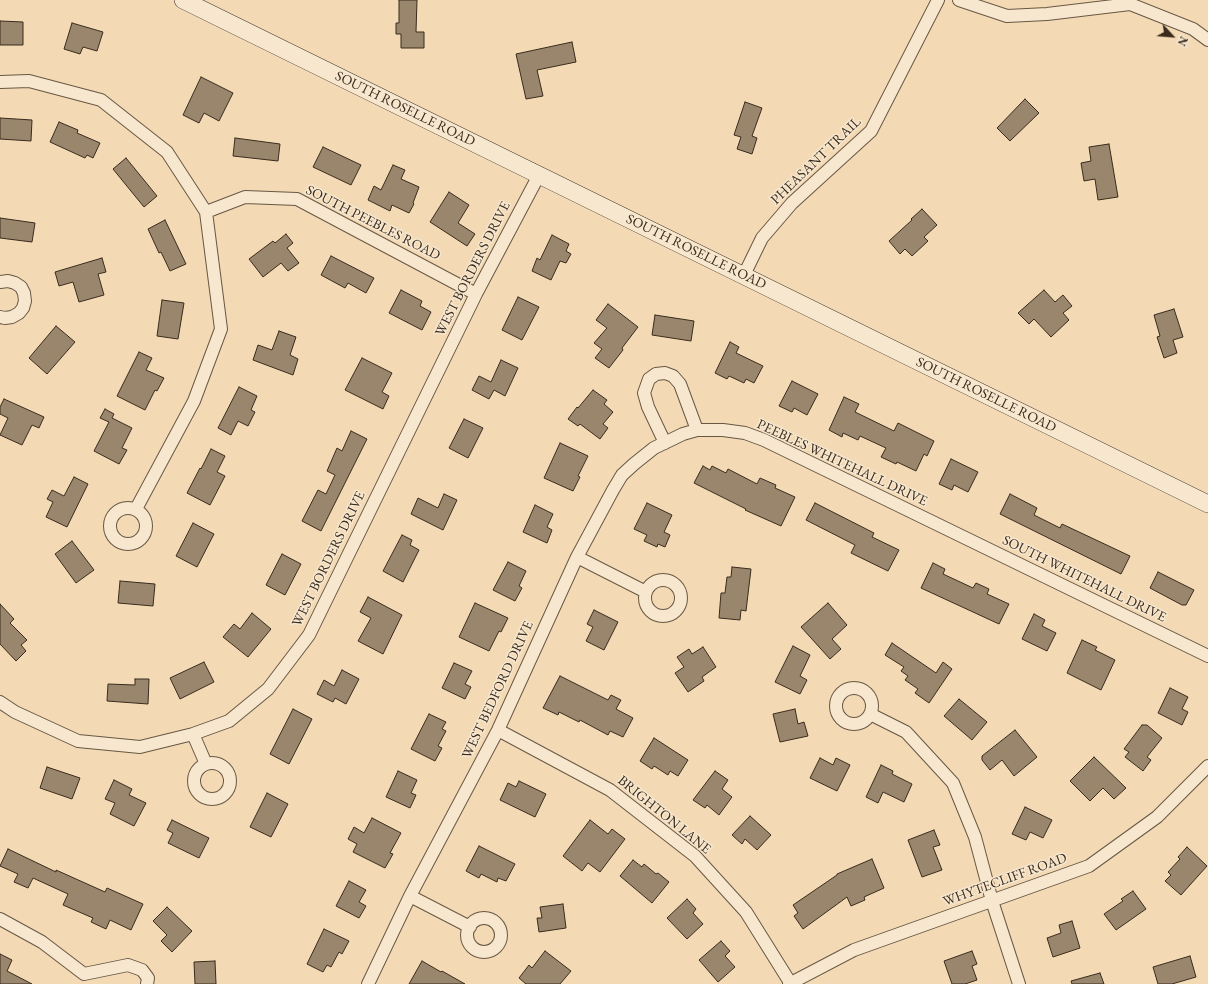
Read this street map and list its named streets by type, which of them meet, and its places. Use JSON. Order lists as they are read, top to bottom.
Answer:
{
  "streets": {
    "main road": ["SOUTH ROSELLE ROAD"],
    "street": [
      "PHEASANT TRAIL",
      "SOUTH PEEBLES ROAD",
      "WEST BORDERS DRIVE",
      "PEEBLES WHITEHALL DRIVE",
      "SOUTH WHITEHALL DRIVE",
      "WEST BEDFORD DRIVE",
      "BRIGHTON LANE",
      "WHYTECLIFF ROAD"
    ]
  },
  "crossings": [
    ["SOUTH ROSELLE ROAD", "PHEASANT TRAIL"],
    ["SOUTH ROSELLE ROAD", "WEST BORDERS DRIVE"],
    ["SOUTH PEEBLES ROAD", "WEST BORDERS DRIVE"],
    ["PEEBLES WHITEHALL DRIVE", "SOUTH WHITEHALL DRIVE"],
    ["PEEBLES WHITEHALL DRIVE", "WEST BEDFORD DRIVE"],
    ["WEST BEDFORD DRIVE", "BRIGHTON LANE"],
    ["BRIGHTON LANE", "WHYTECLIFF ROAD"]
  ],
  "north": "bottom right"
}
